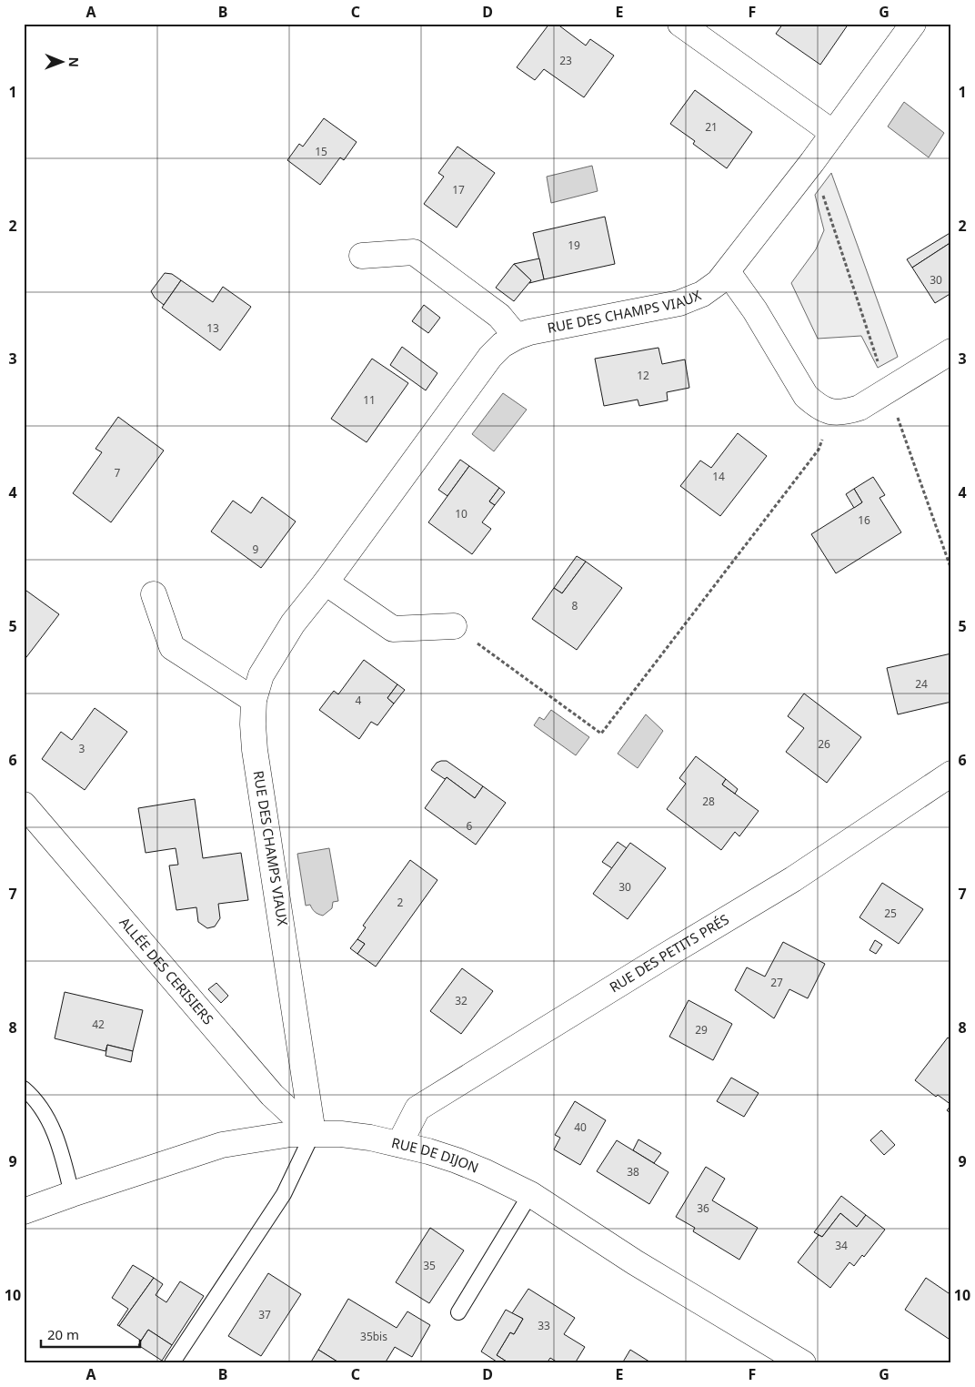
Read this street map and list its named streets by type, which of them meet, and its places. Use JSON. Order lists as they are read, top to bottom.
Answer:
{
  "streets": {
    "street": [
      "RUE DES CHAMPS VIAUX",
      "RUE DES PETITS PRÉS",
      "ALLÉE DES CERISIERS",
      "RUE DE DIJON"
    ]
  },
  "crossings": [
    ["RUE DES CHAMPS VIAUX", "ALLÉE DES CERISIERS"],
    ["RUE DES CHAMPS VIAUX", "RUE DE DIJON"],
    ["RUE DES PETITS PRÉS", "RUE DE DIJON"],
    ["ALLÉE DES CERISIERS", "RUE DE DIJON"]
  ],
  "house_numbers": [
    "23",
    "21",
    "15",
    "17",
    "19",
    "30",
    "13",
    "12",
    "11",
    "7",
    "14",
    "10",
    "16",
    "9",
    "8",
    "24",
    "4",
    "26",
    "3",
    "28",
    "6",
    "30",
    "2",
    "25",
    "27",
    "32",
    "42",
    "29",
    "40",
    "38",
    "36",
    "34",
    "35",
    "37",
    "33",
    "35bis"
  ],
  "scale_bar": "20 m",
  "north": "right",
  "grid": {
    "columns": [
      "A",
      "B",
      "C",
      "D",
      "E",
      "F",
      "G"
    ],
    "rows": [
      "1",
      "2",
      "3",
      "4",
      "5",
      "6",
      "7",
      "8",
      "9",
      "10"
    ]
  }
}
